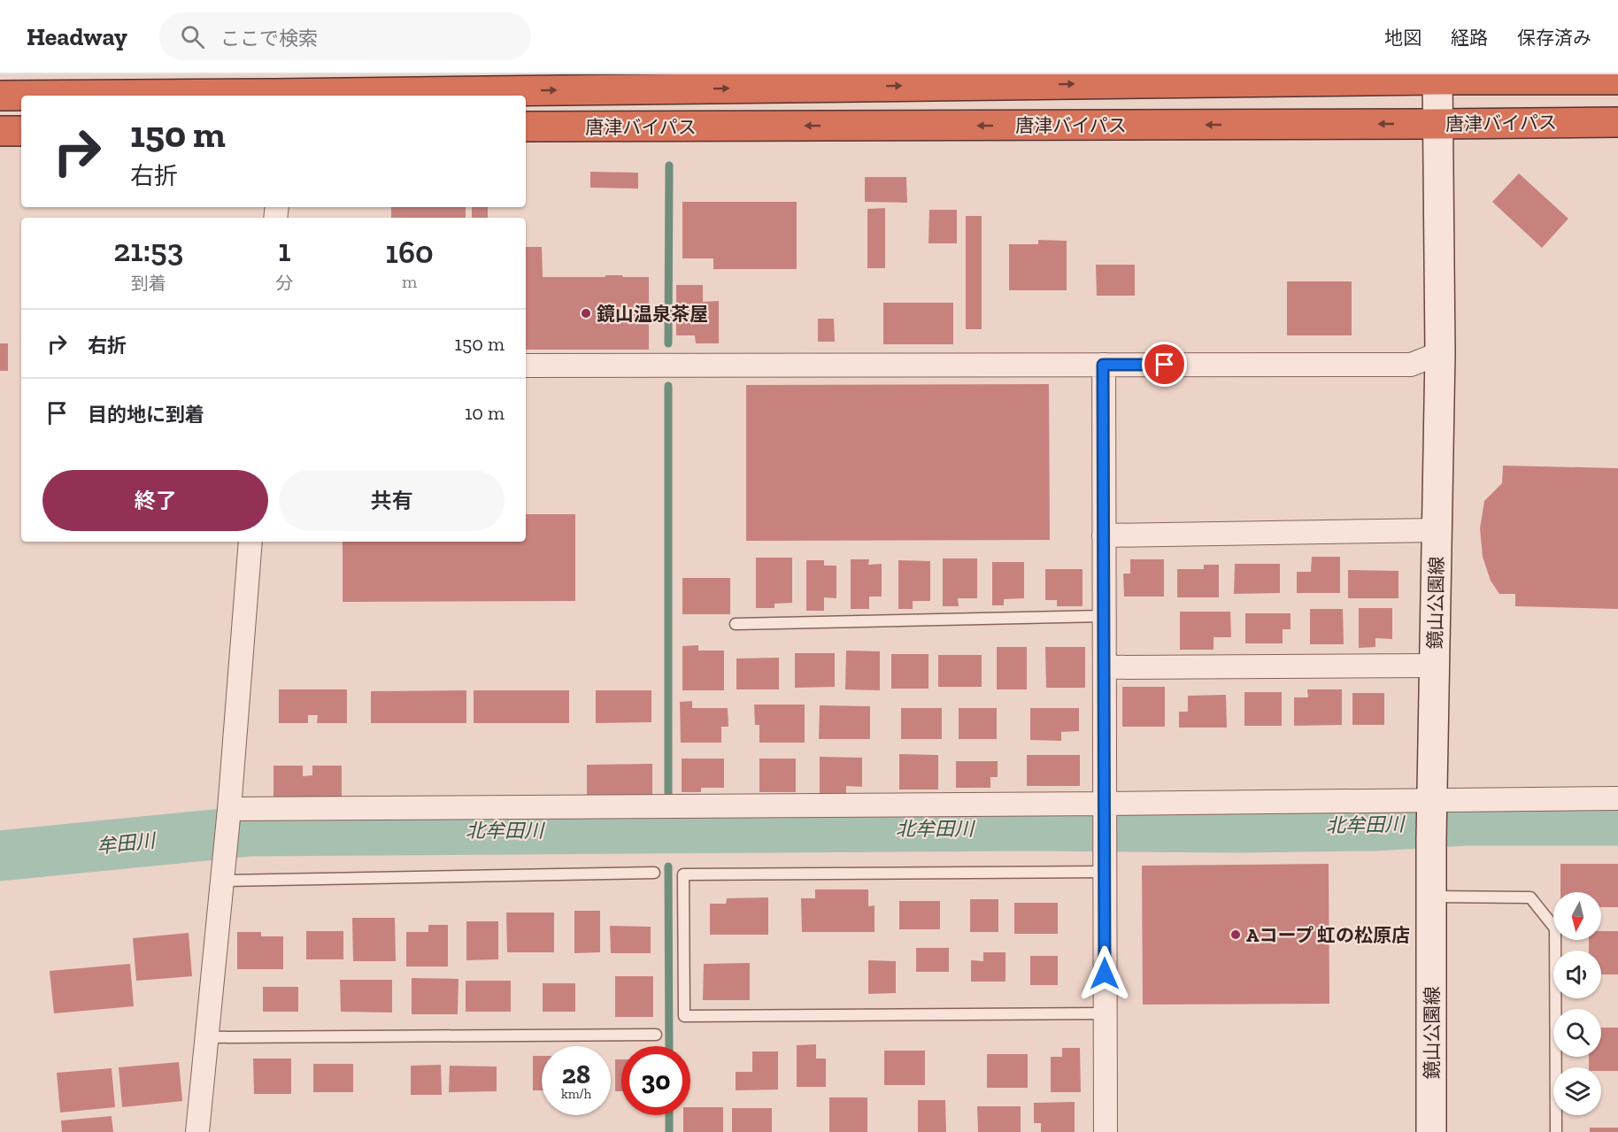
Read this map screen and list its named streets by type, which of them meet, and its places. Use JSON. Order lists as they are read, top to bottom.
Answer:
{
  "streets": {
    "highway": ["唐津バイパス"],
    "main road": ["鏡山公園線"]
  },
  "crossings": [
    ["唐津バイパス", "鏡山公園線"]
  ],
  "water": ["北牟田川", "牟田川"],
  "places": ["鏡山温泉茶屋", "Aコープ 虹の松原店"],
  "north": "bottom",
  "page": {
    "header": "Headway",
    "search": "ここで検索",
    "nav": ["地図", "経路", "保存済み"],
    "turn": ["150 m", "右折"],
    "eta": [
      "21:53",
      "到着",
      "1",
      "分",
      "160",
      "m"
    ],
    "list": [
      {
        "name": "右折",
        "value": "150 m"
      },
      {
        "name": "目的地に到着",
        "value": "10 m"
      }
    ],
    "buttons": ["終了", "共有"],
    "speed": "28 km/h",
    "limit": "30"
  }
}
